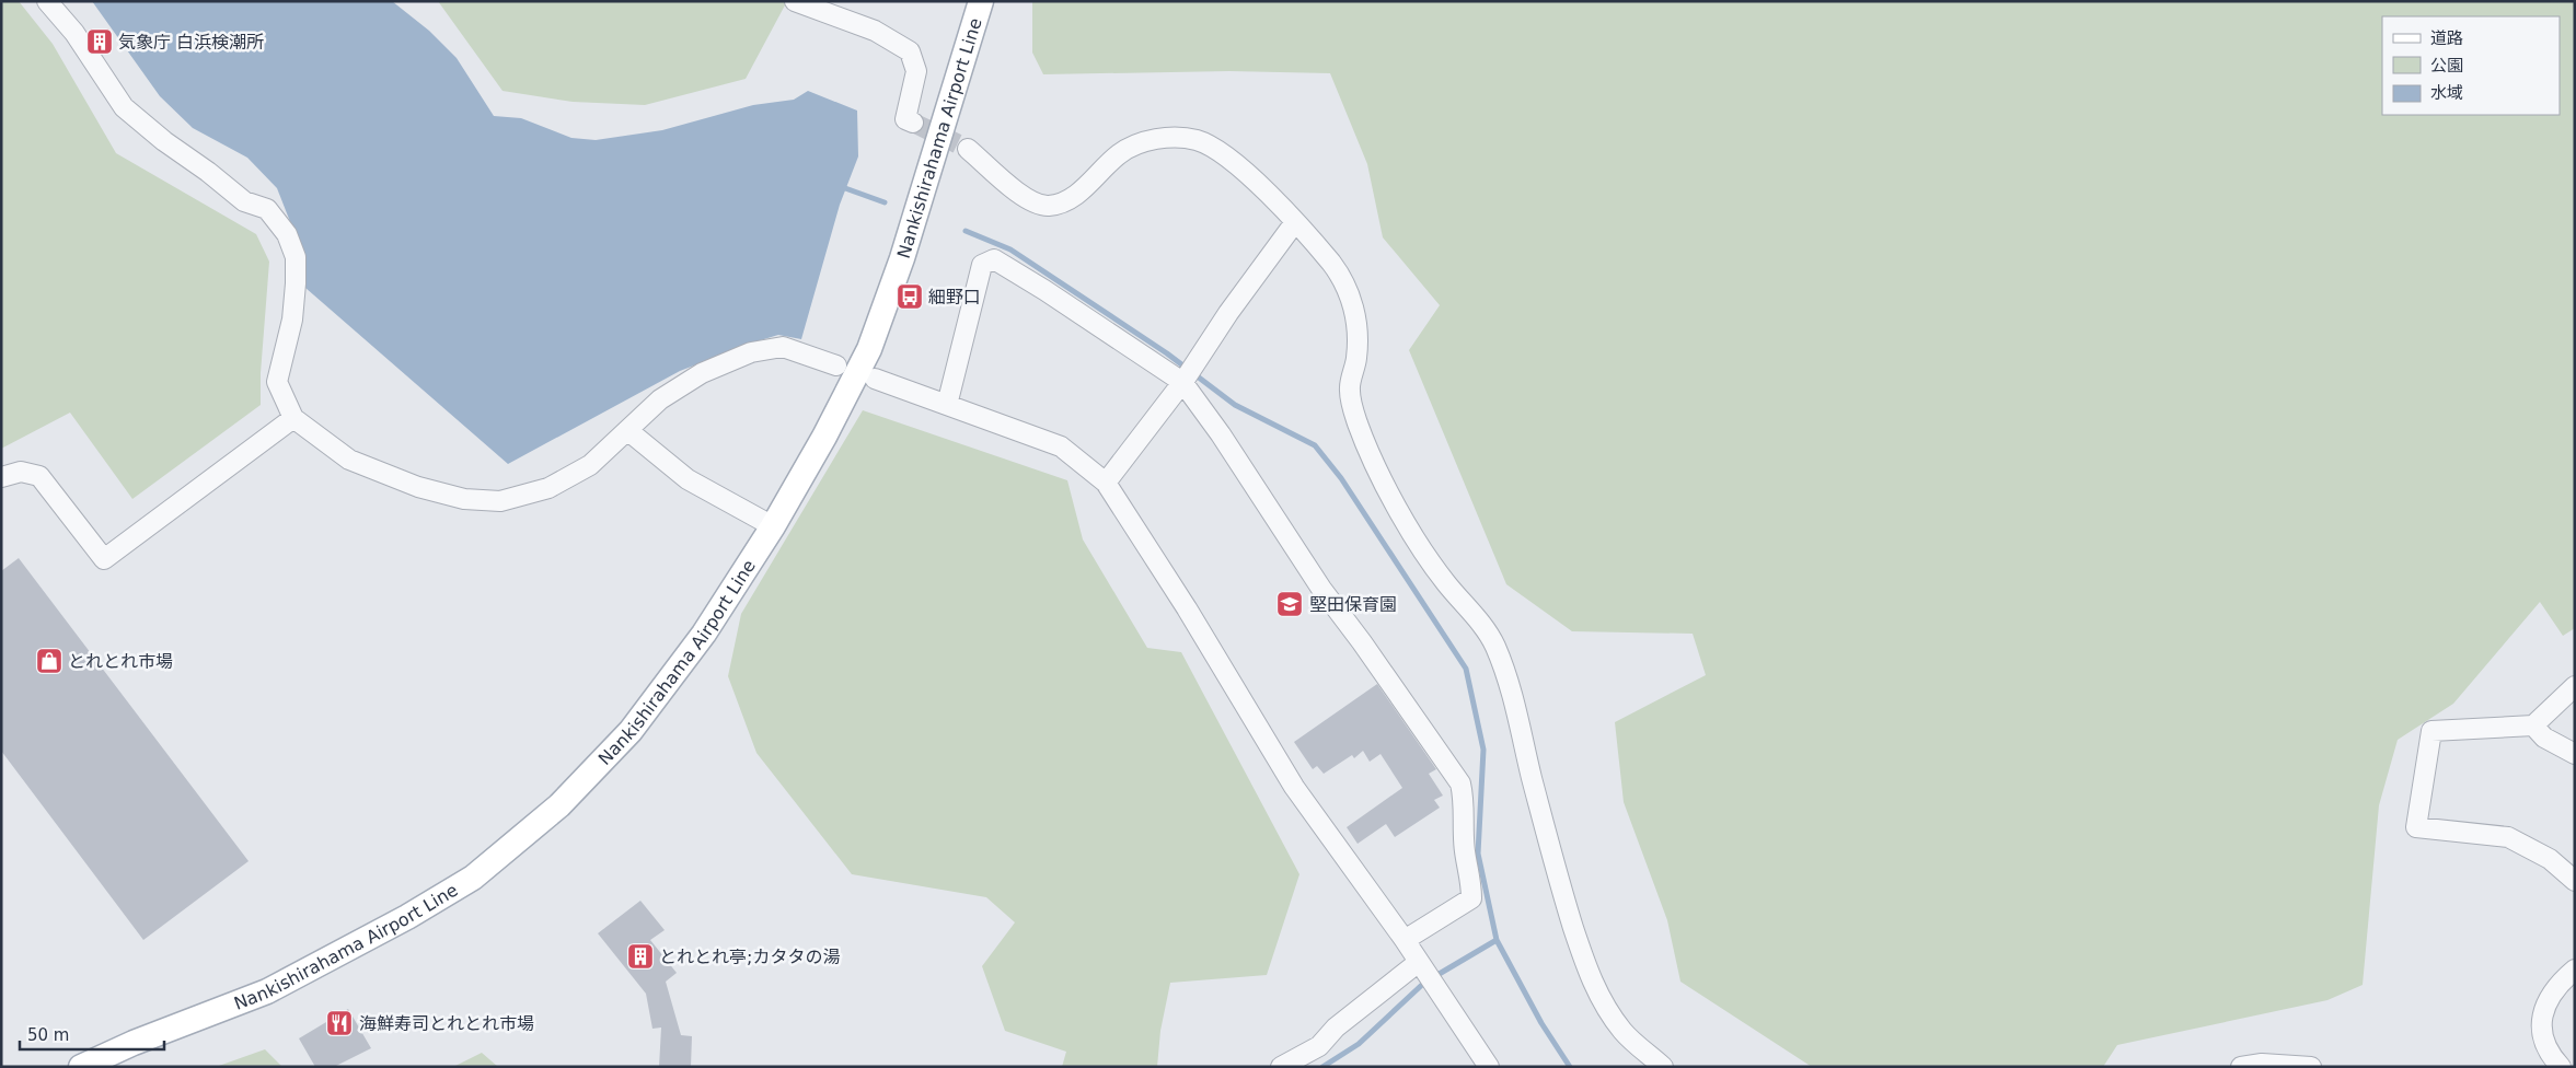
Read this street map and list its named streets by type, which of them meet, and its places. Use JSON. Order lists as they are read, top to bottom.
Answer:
{
  "streets": {
    "main road": ["Nankishirahama Airport Line"]
  },
  "places": {
    "building": ["気象庁 白浜検潮所", "とれとれ亭;カタタの湯"],
    "bus stop": ["細野口"],
    "school or university": ["堅田保育園"],
    "shop": ["とれとれ市場"],
    "restaurant": ["海鮮寿司とれとれ市場"]
  },
  "legend": ["道路", "公園", "水域"],
  "scale_bar": "50 m"
}
